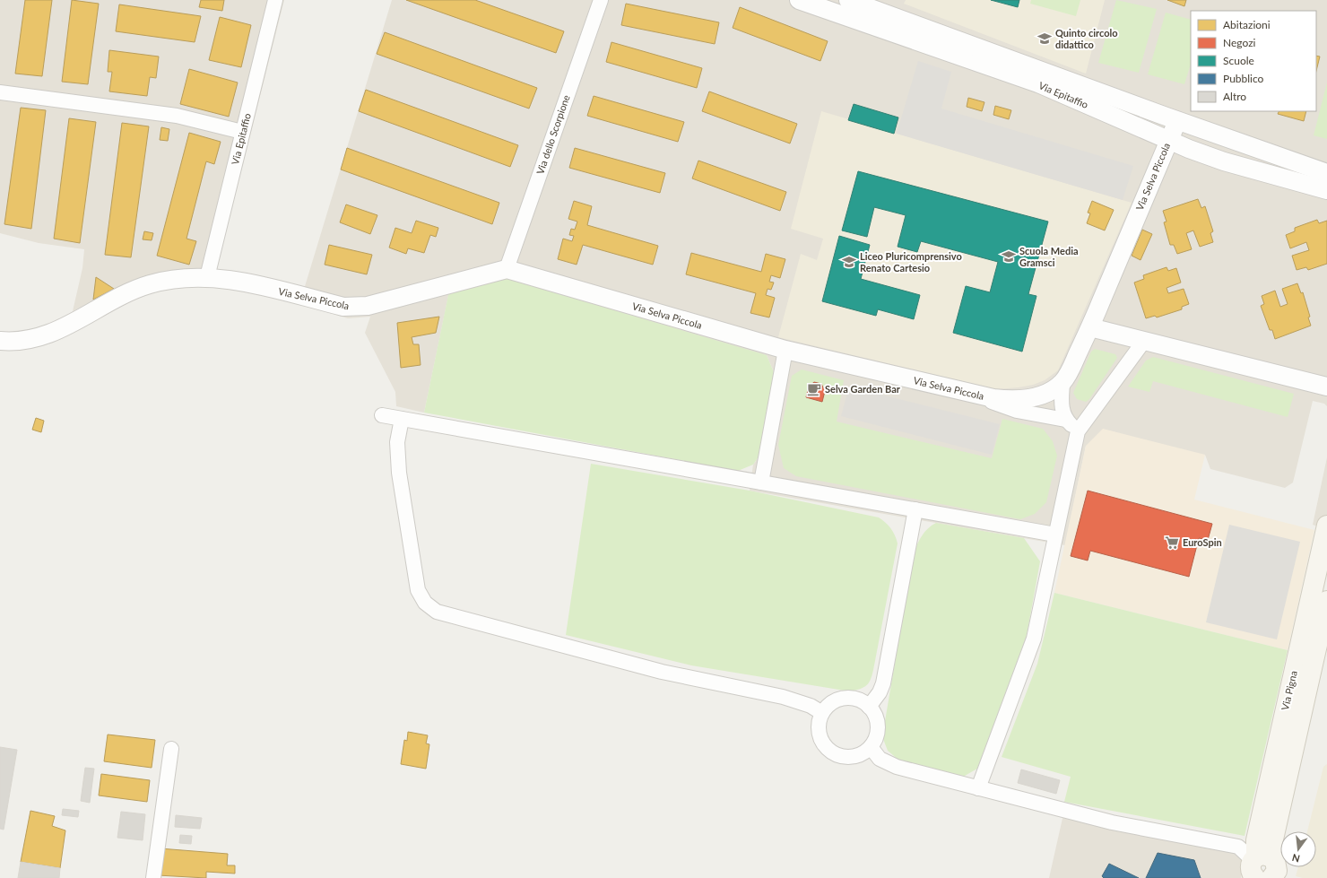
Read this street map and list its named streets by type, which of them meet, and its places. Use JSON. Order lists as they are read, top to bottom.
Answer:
{
  "streets": {
    "main road": ["Via Pigna"],
    "street": ["Via Epitaffio", "Via dello Scorpione", "Via Selva Piccola"]
  },
  "crossings": [
    ["Via Epitaffio", "Via Selva Piccola"],
    ["Via dello Scorpione", "Via Selva Piccola"]
  ],
  "places": {
    "school or university": ["Quinto circolo didattico", "Scuola Media Gramsci", "Liceo Pluricomprensivo Renato Cartesio"],
    "cafe": ["Selva Garden Bar"],
    "supermarket": ["EuroSpin"]
  },
  "legend": [
    "Abitazioni",
    "Negozi",
    "Scuole",
    "Pubblico",
    "Altro"
  ],
  "north": "bottom"
}
